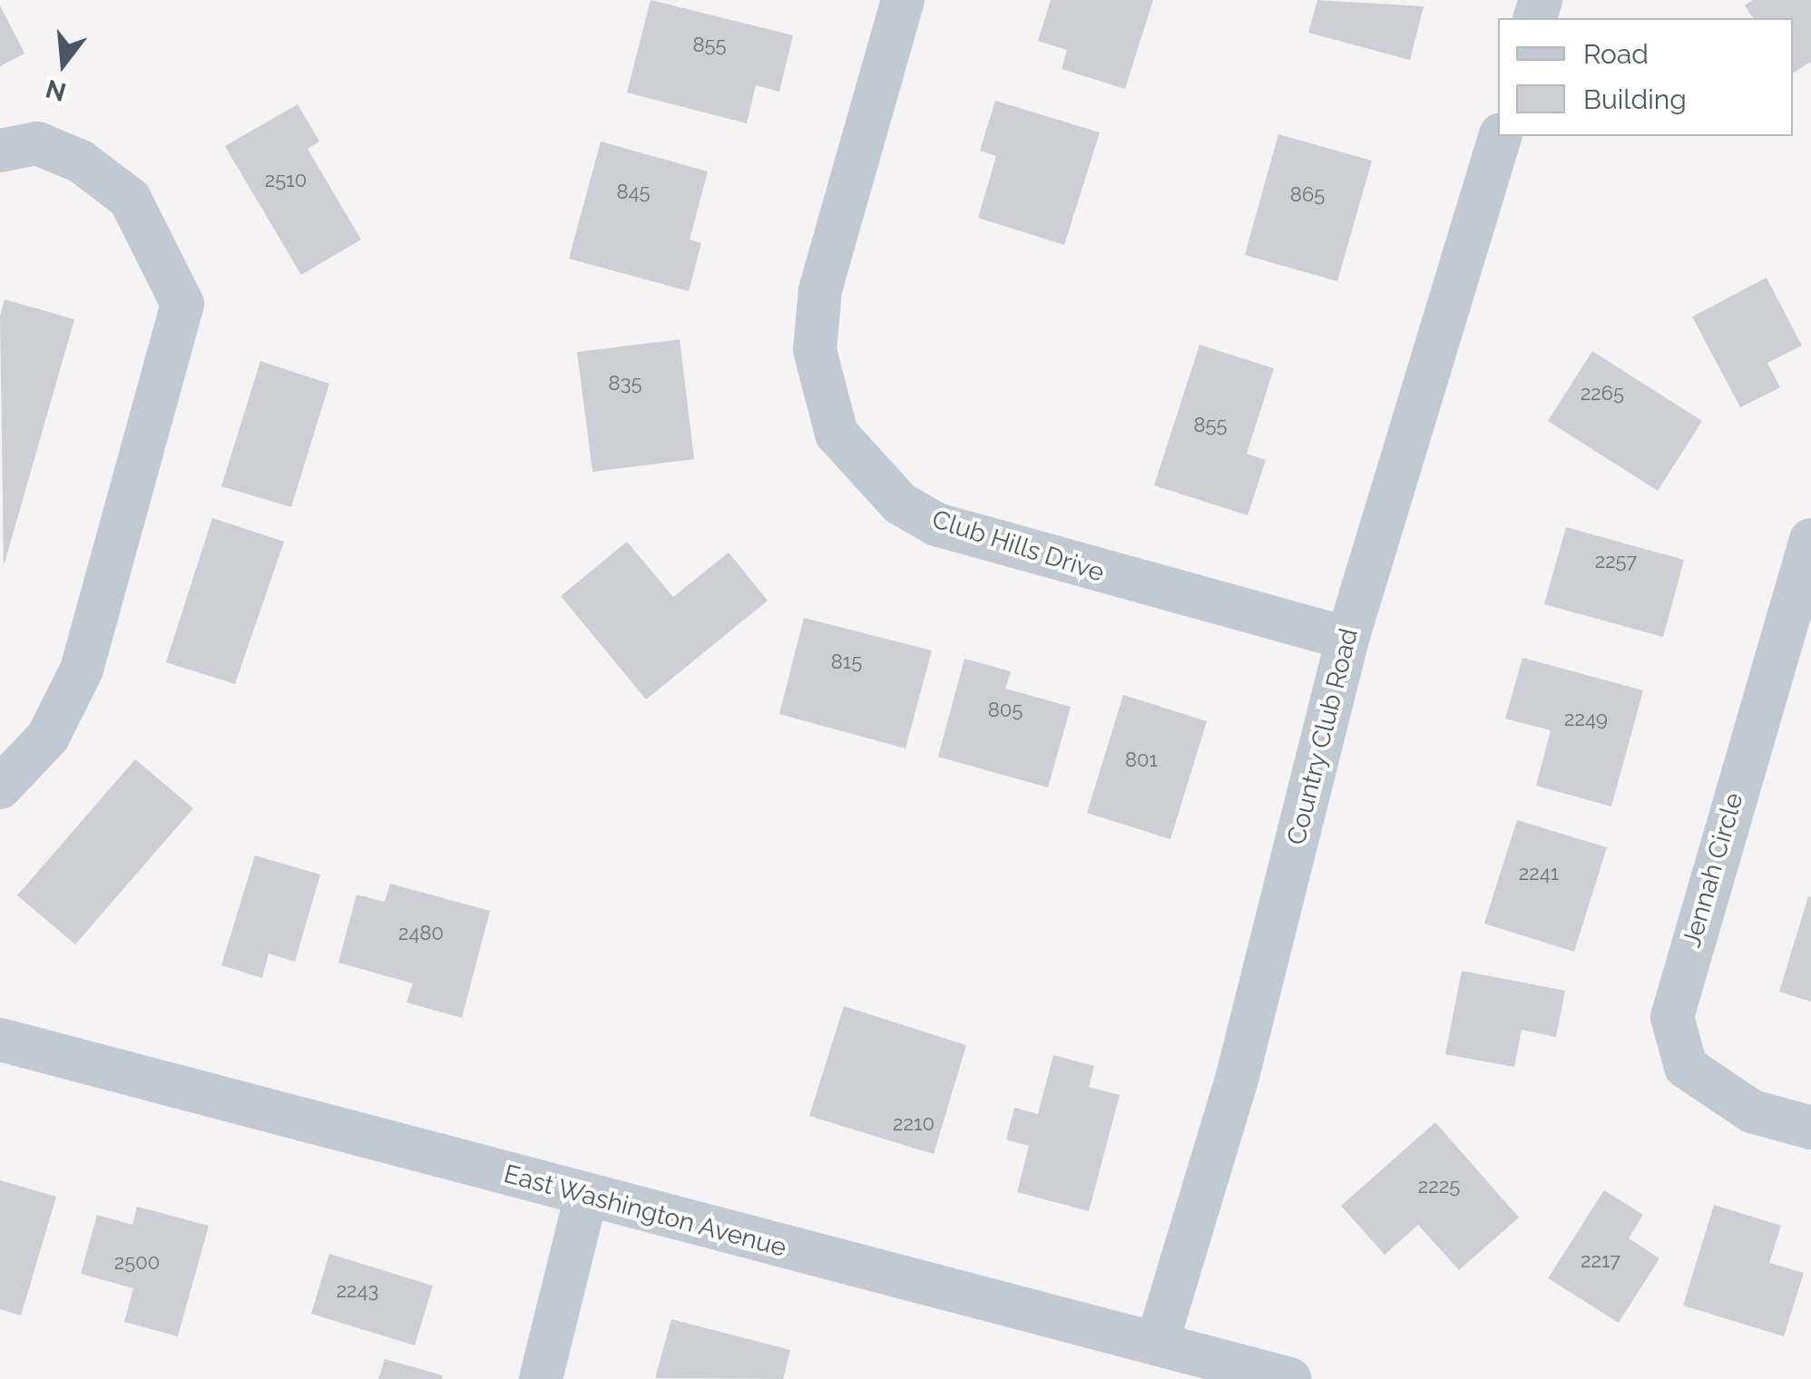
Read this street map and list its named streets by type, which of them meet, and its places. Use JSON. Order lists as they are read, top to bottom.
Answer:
{
  "streets": {
    "street": [
      "Club Hills Drive",
      "Country Club Road",
      "Jennah Circle",
      "East Washington Avenue"
    ]
  },
  "crossings": [
    ["Club Hills Drive", "Country Club Road"],
    ["Country Club Road", "East Washington Avenue"]
  ],
  "house_numbers": [
    "855",
    "2510",
    "845",
    "865",
    "835",
    "2265",
    "855",
    "2257",
    "815",
    "805",
    "2249",
    "801",
    "2241",
    "2480",
    "2210",
    "2225",
    "2217",
    "2500",
    "2243"
  ],
  "legend": ["Road", "Building"],
  "north": "bottom"
}
